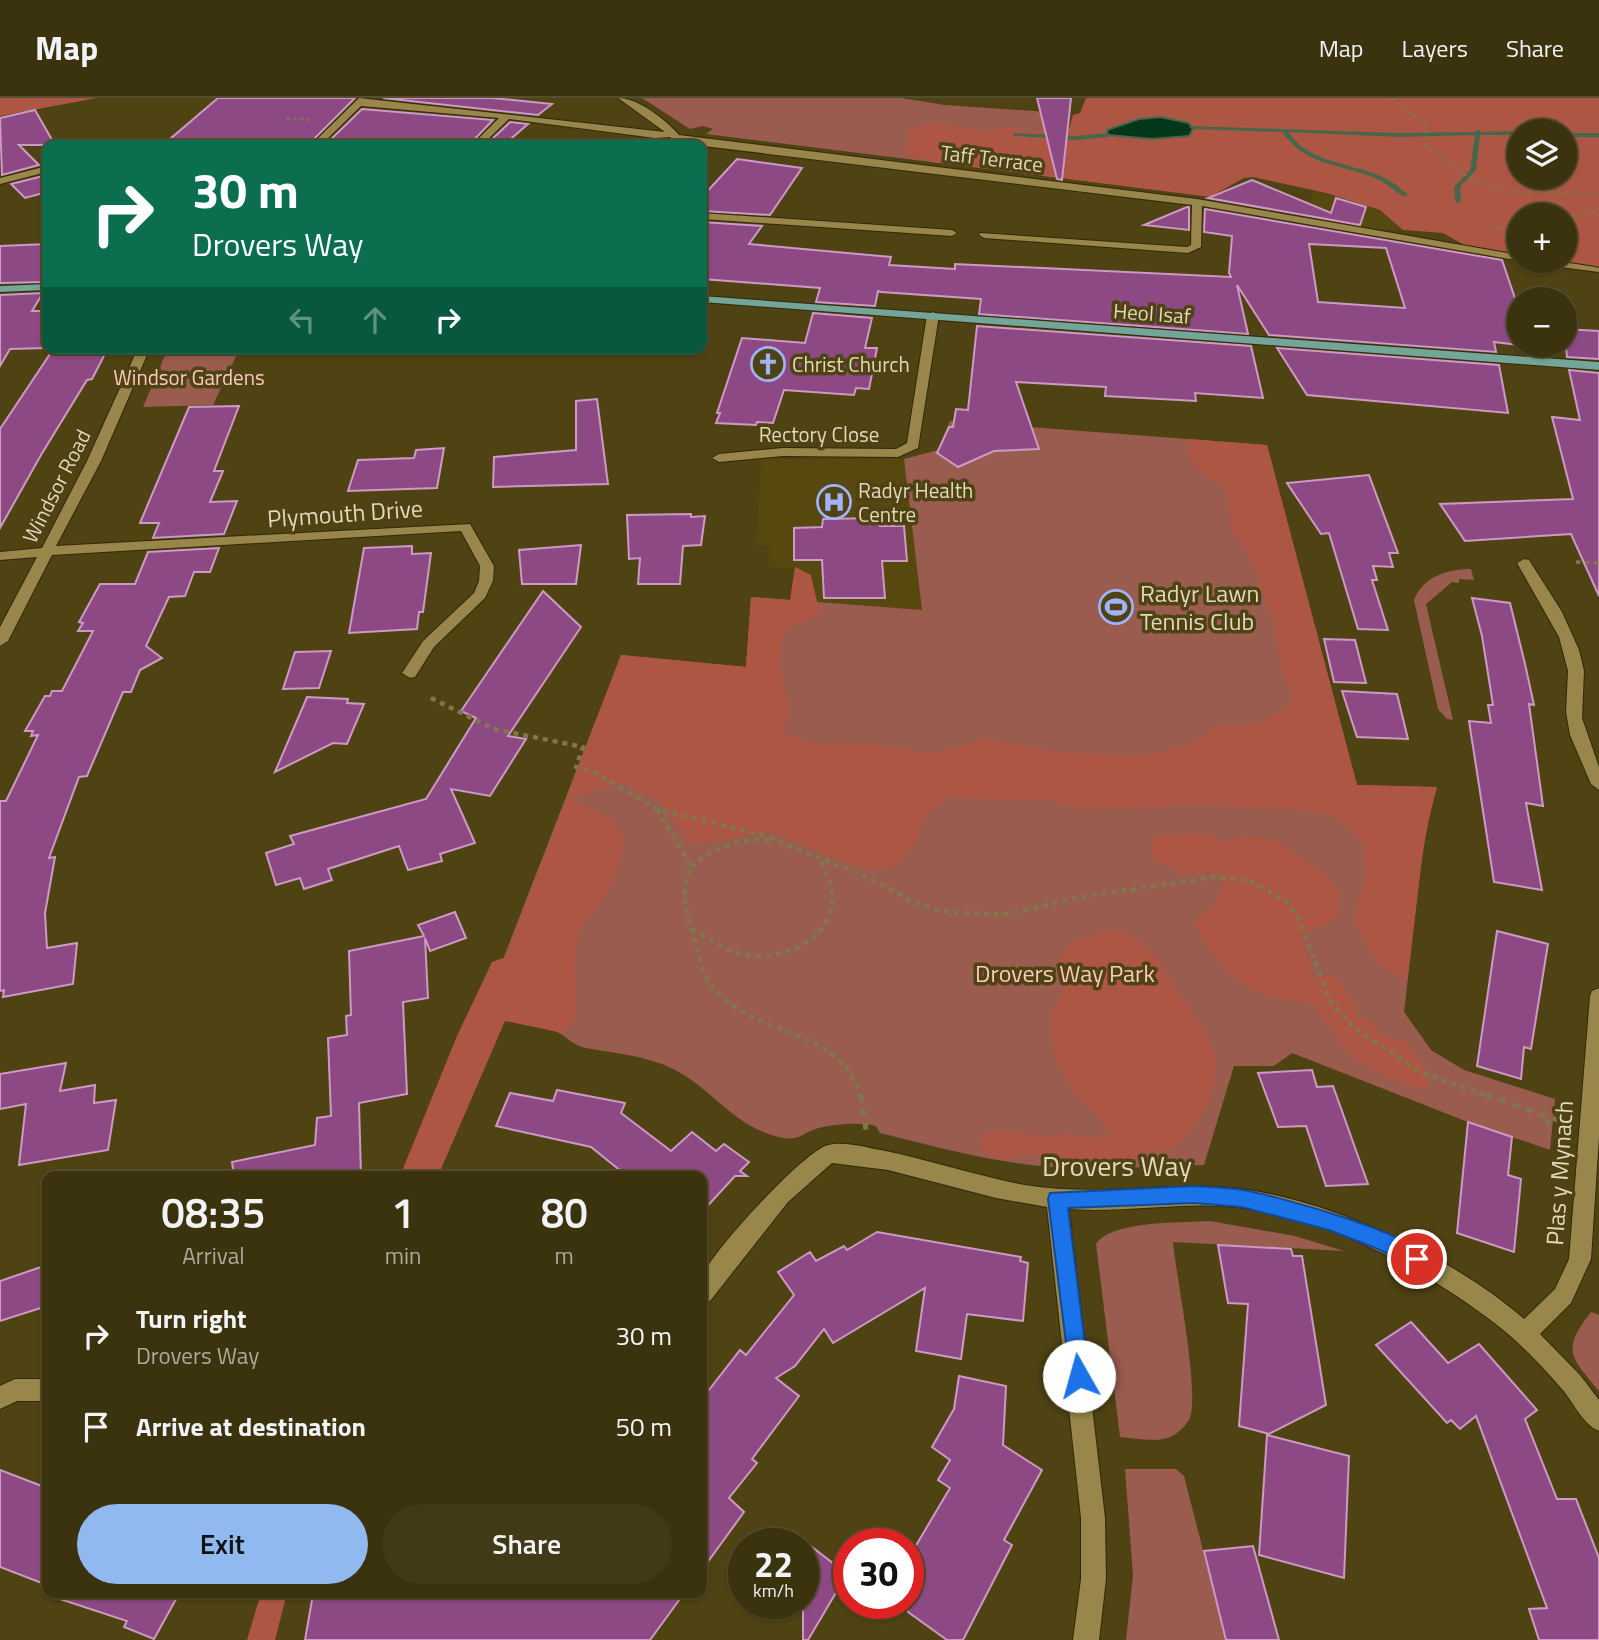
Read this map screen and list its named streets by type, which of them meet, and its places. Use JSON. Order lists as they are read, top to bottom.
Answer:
{
  "streets": {
    "main road": ["Heol Isaf"],
    "street": [
      "Taff Terrace",
      "Rectory Close",
      "Windsor Road",
      "Plymouth Drive",
      "Drovers Way",
      "Plas y Mynach"
    ]
  },
  "crossings": [
    ["Heol Isaf", "Rectory Close"],
    ["Windsor Road", "Plymouth Drive"],
    ["Drovers Way", "Plas y Mynach"]
  ],
  "parks": ["Windsor Gardens", "Drovers Way Park"],
  "places": {
    "church": ["Christ Church"],
    "hospital": ["Radyr Health Centre"],
    "sports": ["Radyr Lawn Tennis Club"]
  },
  "page": {
    "header": "Map",
    "nav": ["Map", "Layers", "Share"],
    "map_buttons": ["+", "−"],
    "turn": ["30 m", "Drovers Way"],
    "eta": [
      "08:35",
      "Arrival",
      "1",
      "min",
      "80",
      "m"
    ],
    "list": [
      {
        "name": "Turn right",
        "note": "Drovers Way",
        "value": "30 m"
      },
      {
        "name": "Arrive at destination",
        "value": "50 m"
      }
    ],
    "buttons": ["Exit", "Share"],
    "speed": "22 km/h",
    "limit": "30"
  }
}
